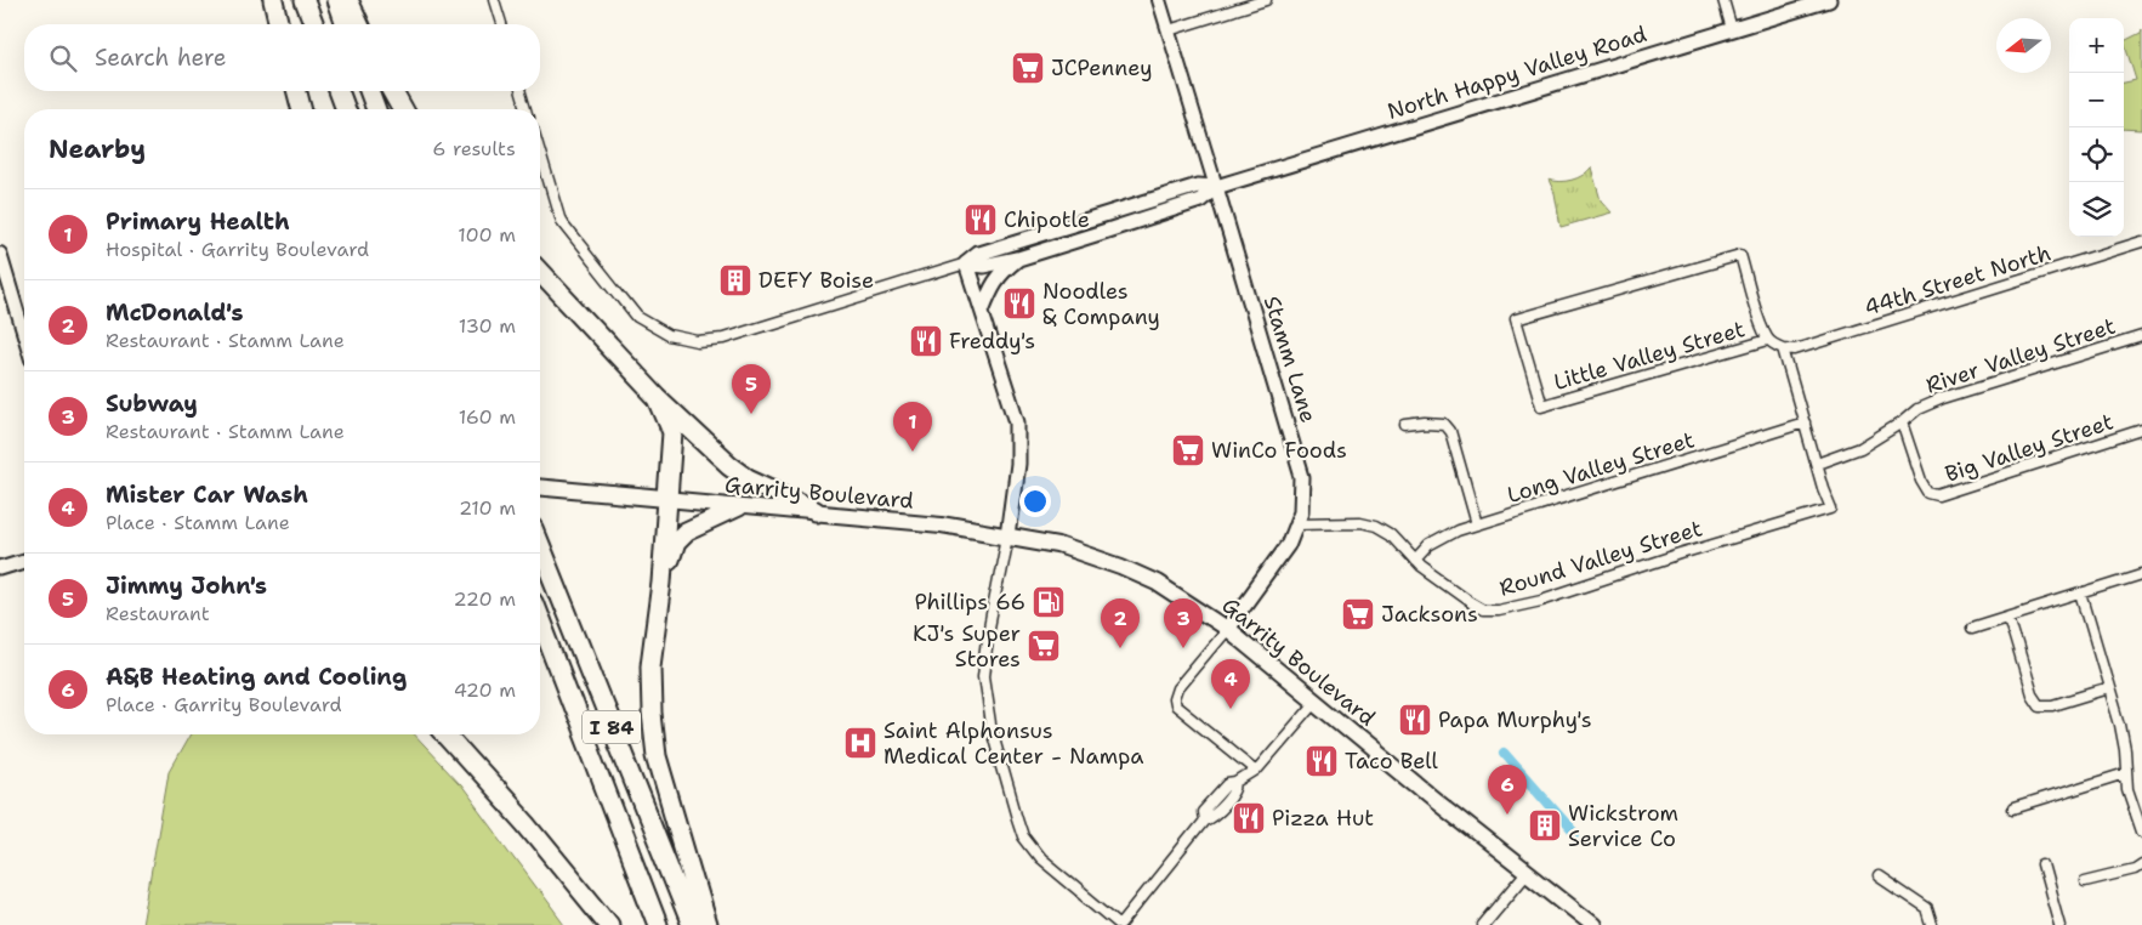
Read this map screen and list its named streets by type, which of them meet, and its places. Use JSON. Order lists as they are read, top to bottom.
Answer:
{
  "streets": {
    "highway": ["I 84"],
    "main road": ["North Happy Valley Road", "Stamm Lane", "Garrity Boulevard"],
    "street": [
      "44th Street North",
      "Little Valley Street",
      "River Valley Street",
      "Big Valley Street",
      "Long Valley Street",
      "Round Valley Street"
    ]
  },
  "crossings": [
    ["North Happy Valley Road", "Stamm Lane"],
    ["River Valley Street", "Big Valley Street"],
    ["River Valley Street", "Round Valley Street"],
    ["Stamm Lane", "Garrity Boulevard"],
    ["Stamm Lane", "Round Valley Street"],
    ["Long Valley Street", "Round Valley Street"]
  ],
  "places": {
    "supermarket": [
      "JCPenney",
      "WinCo Foods",
      "Jacksons",
      "KJ's Super Stores"
    ],
    "restaurant": [
      "Chipotle",
      "Noodles & Company",
      "Freddy's",
      "Papa Murphy's",
      "Taco Bell",
      "Pizza Hut"
    ],
    "building": ["DEFY Boise", "Wickstrom Service Co"],
    "fuel station": ["Phillips 66"],
    "hospital": ["Saint Alphonsus Medical Center - Nampa"]
  },
  "north": "left",
  "page": {
    "map_buttons": ["+", "−"],
    "search": "Search here",
    "heading": ["Nearby", "6 results"],
    "list": [
      {
        "mark": "1",
        "name": "Primary Health",
        "note": "Hospital · Garrity Boulevard",
        "value": "100 m"
      },
      {
        "mark": "2",
        "name": "McDonald's",
        "note": "Restaurant · Stamm Lane",
        "value": "130 m"
      },
      {
        "mark": "3",
        "name": "Subway",
        "note": "Restaurant · Stamm Lane",
        "value": "160 m"
      },
      {
        "mark": "4",
        "name": "Mister Car Wash",
        "note": "Place · Stamm Lane",
        "value": "210 m"
      },
      {
        "mark": "5",
        "name": "Jimmy John's",
        "note": "Restaurant",
        "value": "220 m"
      },
      {
        "mark": "6",
        "name": "A&B Heating and Cooling",
        "note": "Place · Garrity Boulevard",
        "value": "420 m"
      }
    ],
    "pins": [
      "5",
      "1",
      "2",
      "3",
      "4",
      "6"
    ]
  }
}
